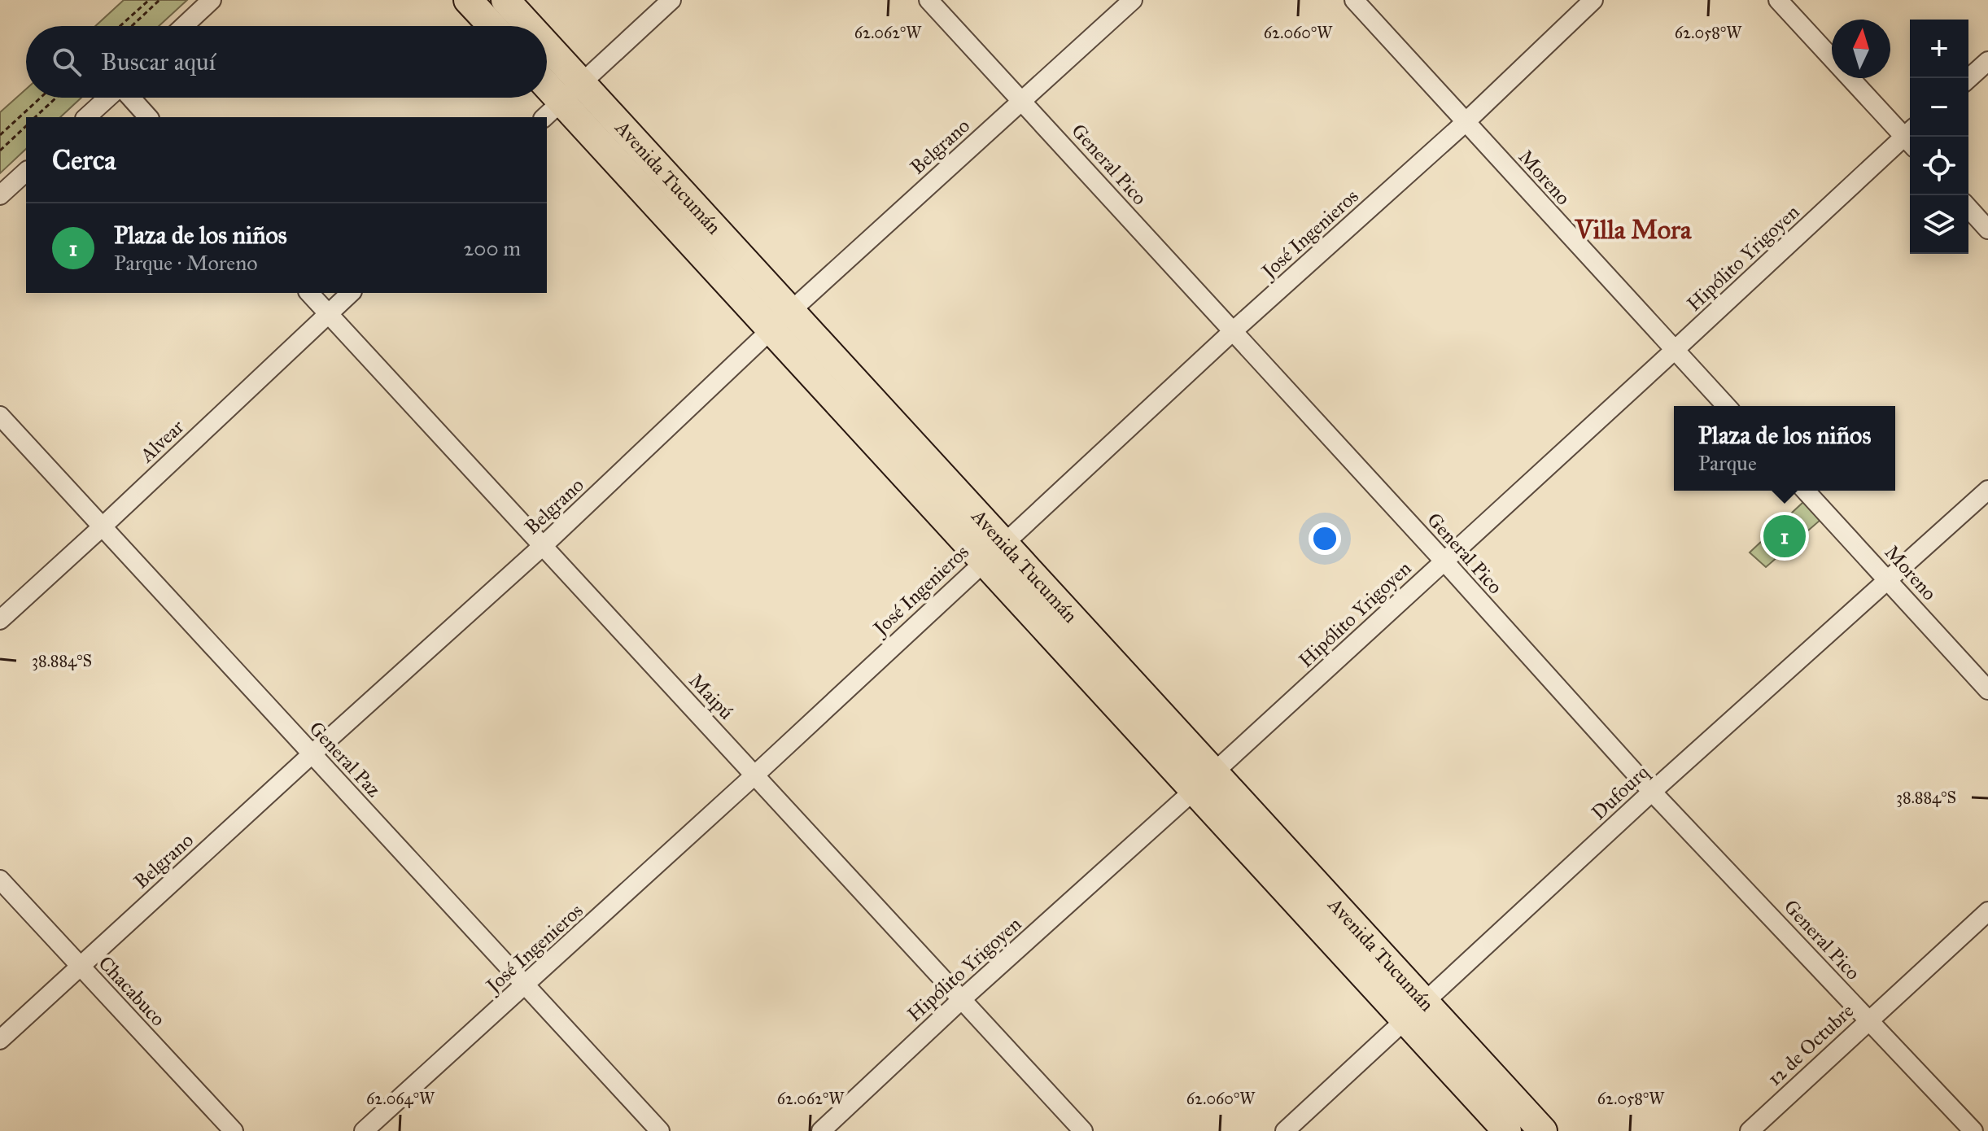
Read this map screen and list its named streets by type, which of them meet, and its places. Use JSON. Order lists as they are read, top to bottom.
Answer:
{
  "streets": {
    "main road": ["Avenida Tucumán"],
    "street": [
      "Belgrano",
      "General Pico",
      "Moreno",
      "José Ingenieros",
      "Hipólito Yrigoyen",
      "Alvear",
      "Maipú",
      "General Paz",
      "Dufourq",
      "Chacabuco",
      "12 de Octubre"
    ]
  },
  "crossings": [
    ["Belgrano", "General Pico"],
    ["Belgrano", "Avenida Tucumán"],
    ["Belgrano", "Maipú"],
    ["Belgrano", "General Paz"],
    ["Belgrano", "Chacabuco"],
    ["General Pico", "José Ingenieros"],
    ["General Pico", "Hipólito Yrigoyen"],
    ["General Pico", "Dufourq"],
    ["General Pico", "12 de Octubre"],
    ["Avenida Tucumán", "José Ingenieros"],
    ["Avenida Tucumán", "Hipólito Yrigoyen"],
    ["Avenida Tucumán", "Dufourq"],
    ["Moreno", "José Ingenieros"],
    ["Moreno", "Hipólito Yrigoyen"],
    ["Moreno", "Dufourq"],
    ["José Ingenieros", "Maipú"],
    ["José Ingenieros", "General Paz"],
    ["Hipólito Yrigoyen", "Maipú"],
    ["Alvear", "Maipú"],
    ["Alvear", "General Paz"]
  ],
  "districts": ["Villa Mora"],
  "north": "top",
  "page": {
    "map_buttons": ["+", "−"],
    "search": "Buscar aquí",
    "heading": "Cerca",
    "list": [
      {
        "mark": "1",
        "name": "Plaza de los niños",
        "note": "Parque · Moreno",
        "value": "200 m"
      }
    ],
    "popup": ["Plaza de los niños", "Parque"],
    "pins": "1"
  },
  "coordinates": [
    "62.062°W",
    "62.060°W",
    "62.058°W",
    "38.884°S",
    "62.064°W"
  ]
}
